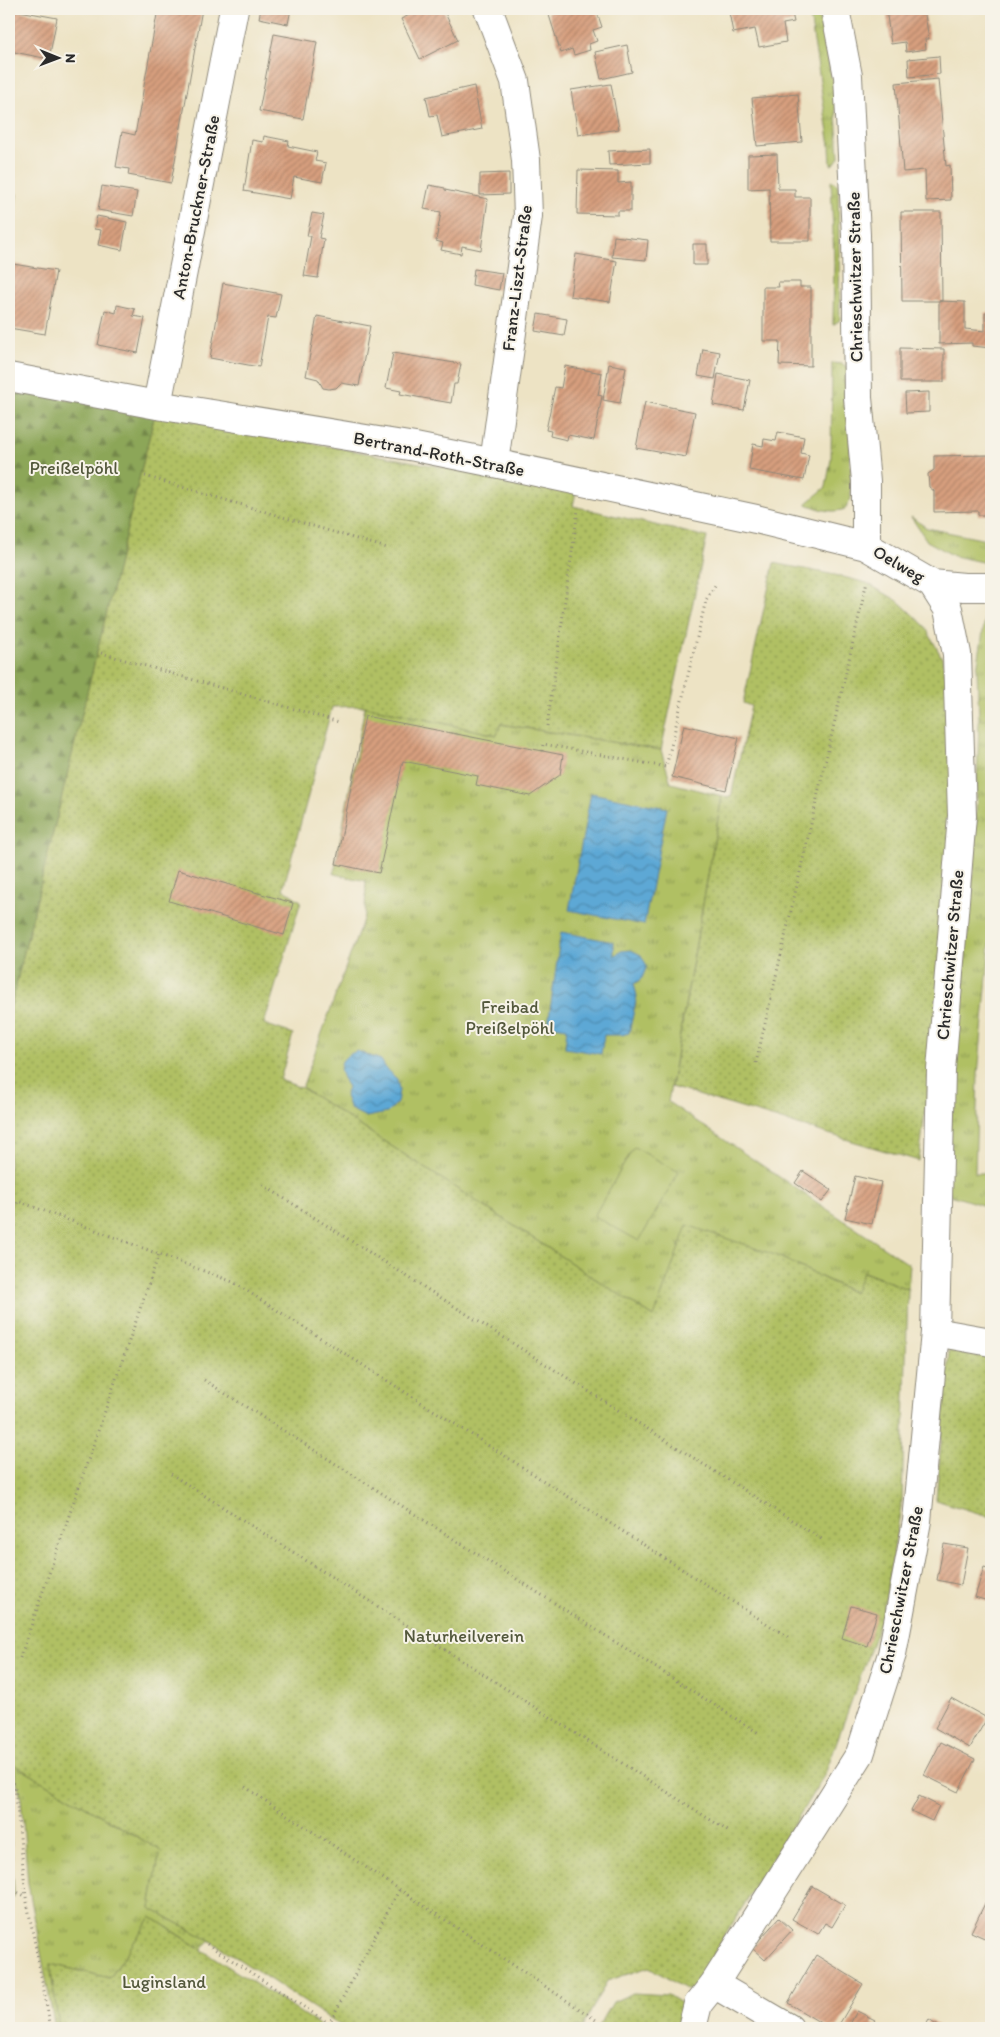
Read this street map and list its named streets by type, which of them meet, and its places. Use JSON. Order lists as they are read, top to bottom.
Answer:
{
  "streets": {
    "street": [
      "Anton-Bruckner-Straße",
      "Chrieschwitzer Straße",
      "Franz-Liszt-Straße",
      "Bertrand-Roth-Straße",
      "Oelweg"
    ]
  },
  "crossings": [
    ["Anton-Bruckner-Straße", "Bertrand-Roth-Straße"],
    ["Chrieschwitzer Straße", "Bertrand-Roth-Straße"],
    ["Chrieschwitzer Straße", "Oelweg"],
    ["Franz-Liszt-Straße", "Bertrand-Roth-Straße"],
    ["Bertrand-Roth-Straße", "Oelweg"]
  ],
  "parks": [
    "Preißelpöhl",
    "Freibad Preißelpöhl",
    "Naturheilverein",
    "Luginsland"
  ],
  "north": "right"
}
